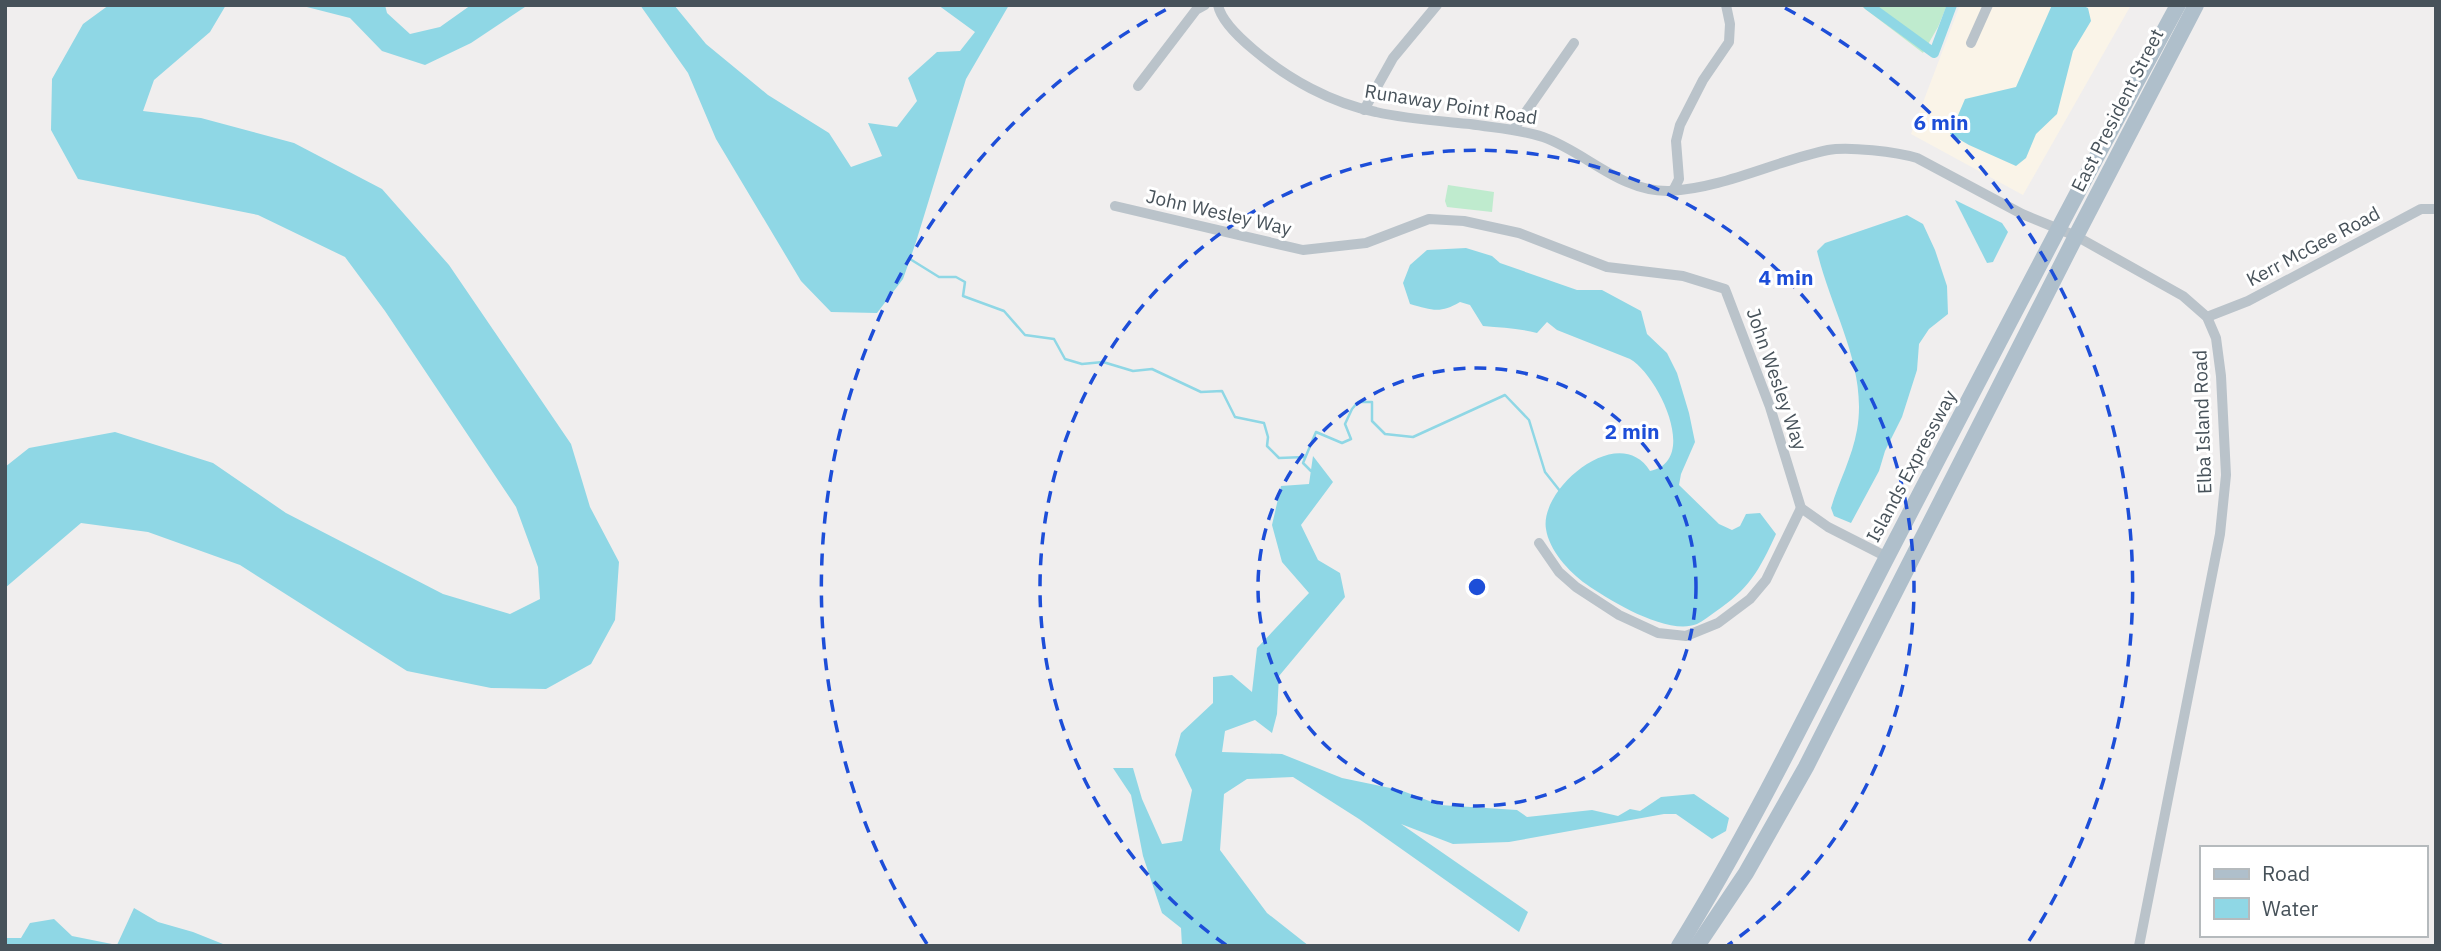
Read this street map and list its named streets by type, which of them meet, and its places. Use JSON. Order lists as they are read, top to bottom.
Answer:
{
  "streets": {
    "main road": ["East President Street", "Islands Expressway"],
    "street": [
      "Runaway Point Road",
      "John Wesley Way",
      "Kerr McGee Road",
      "Elba Island Road"
    ]
  },
  "crossings": [
    ["Runaway Point Road", "Islands Expressway"],
    ["Kerr McGee Road", "Elba Island Road"]
  ],
  "legend": ["Road", "Water"],
  "rings": ["6 min", "4 min", "2 min"]
}
